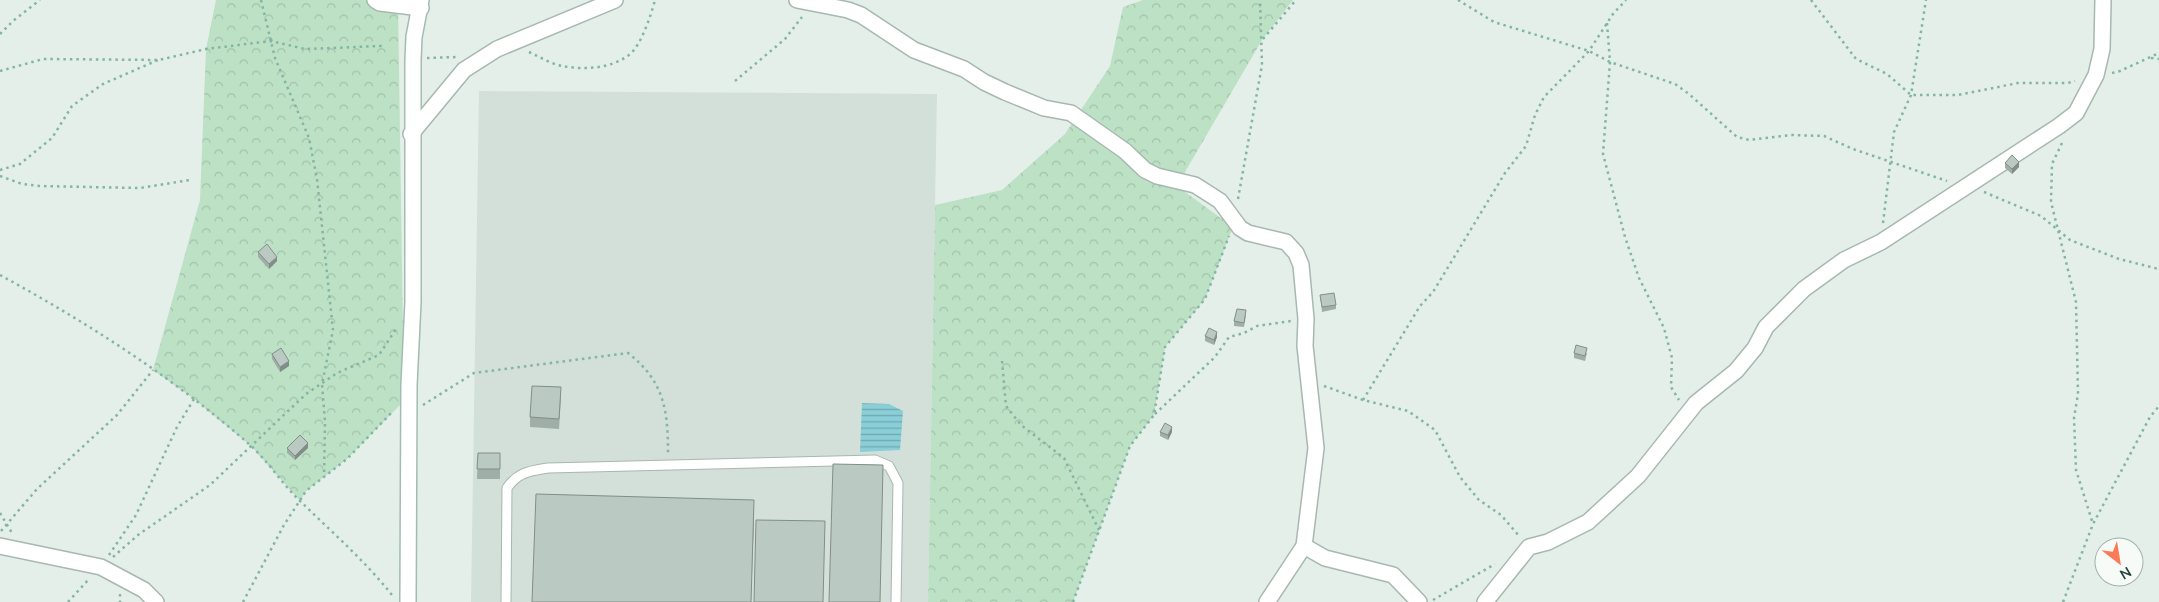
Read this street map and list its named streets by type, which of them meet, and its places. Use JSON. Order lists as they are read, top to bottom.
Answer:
{
  "north": "bottom right"
}
